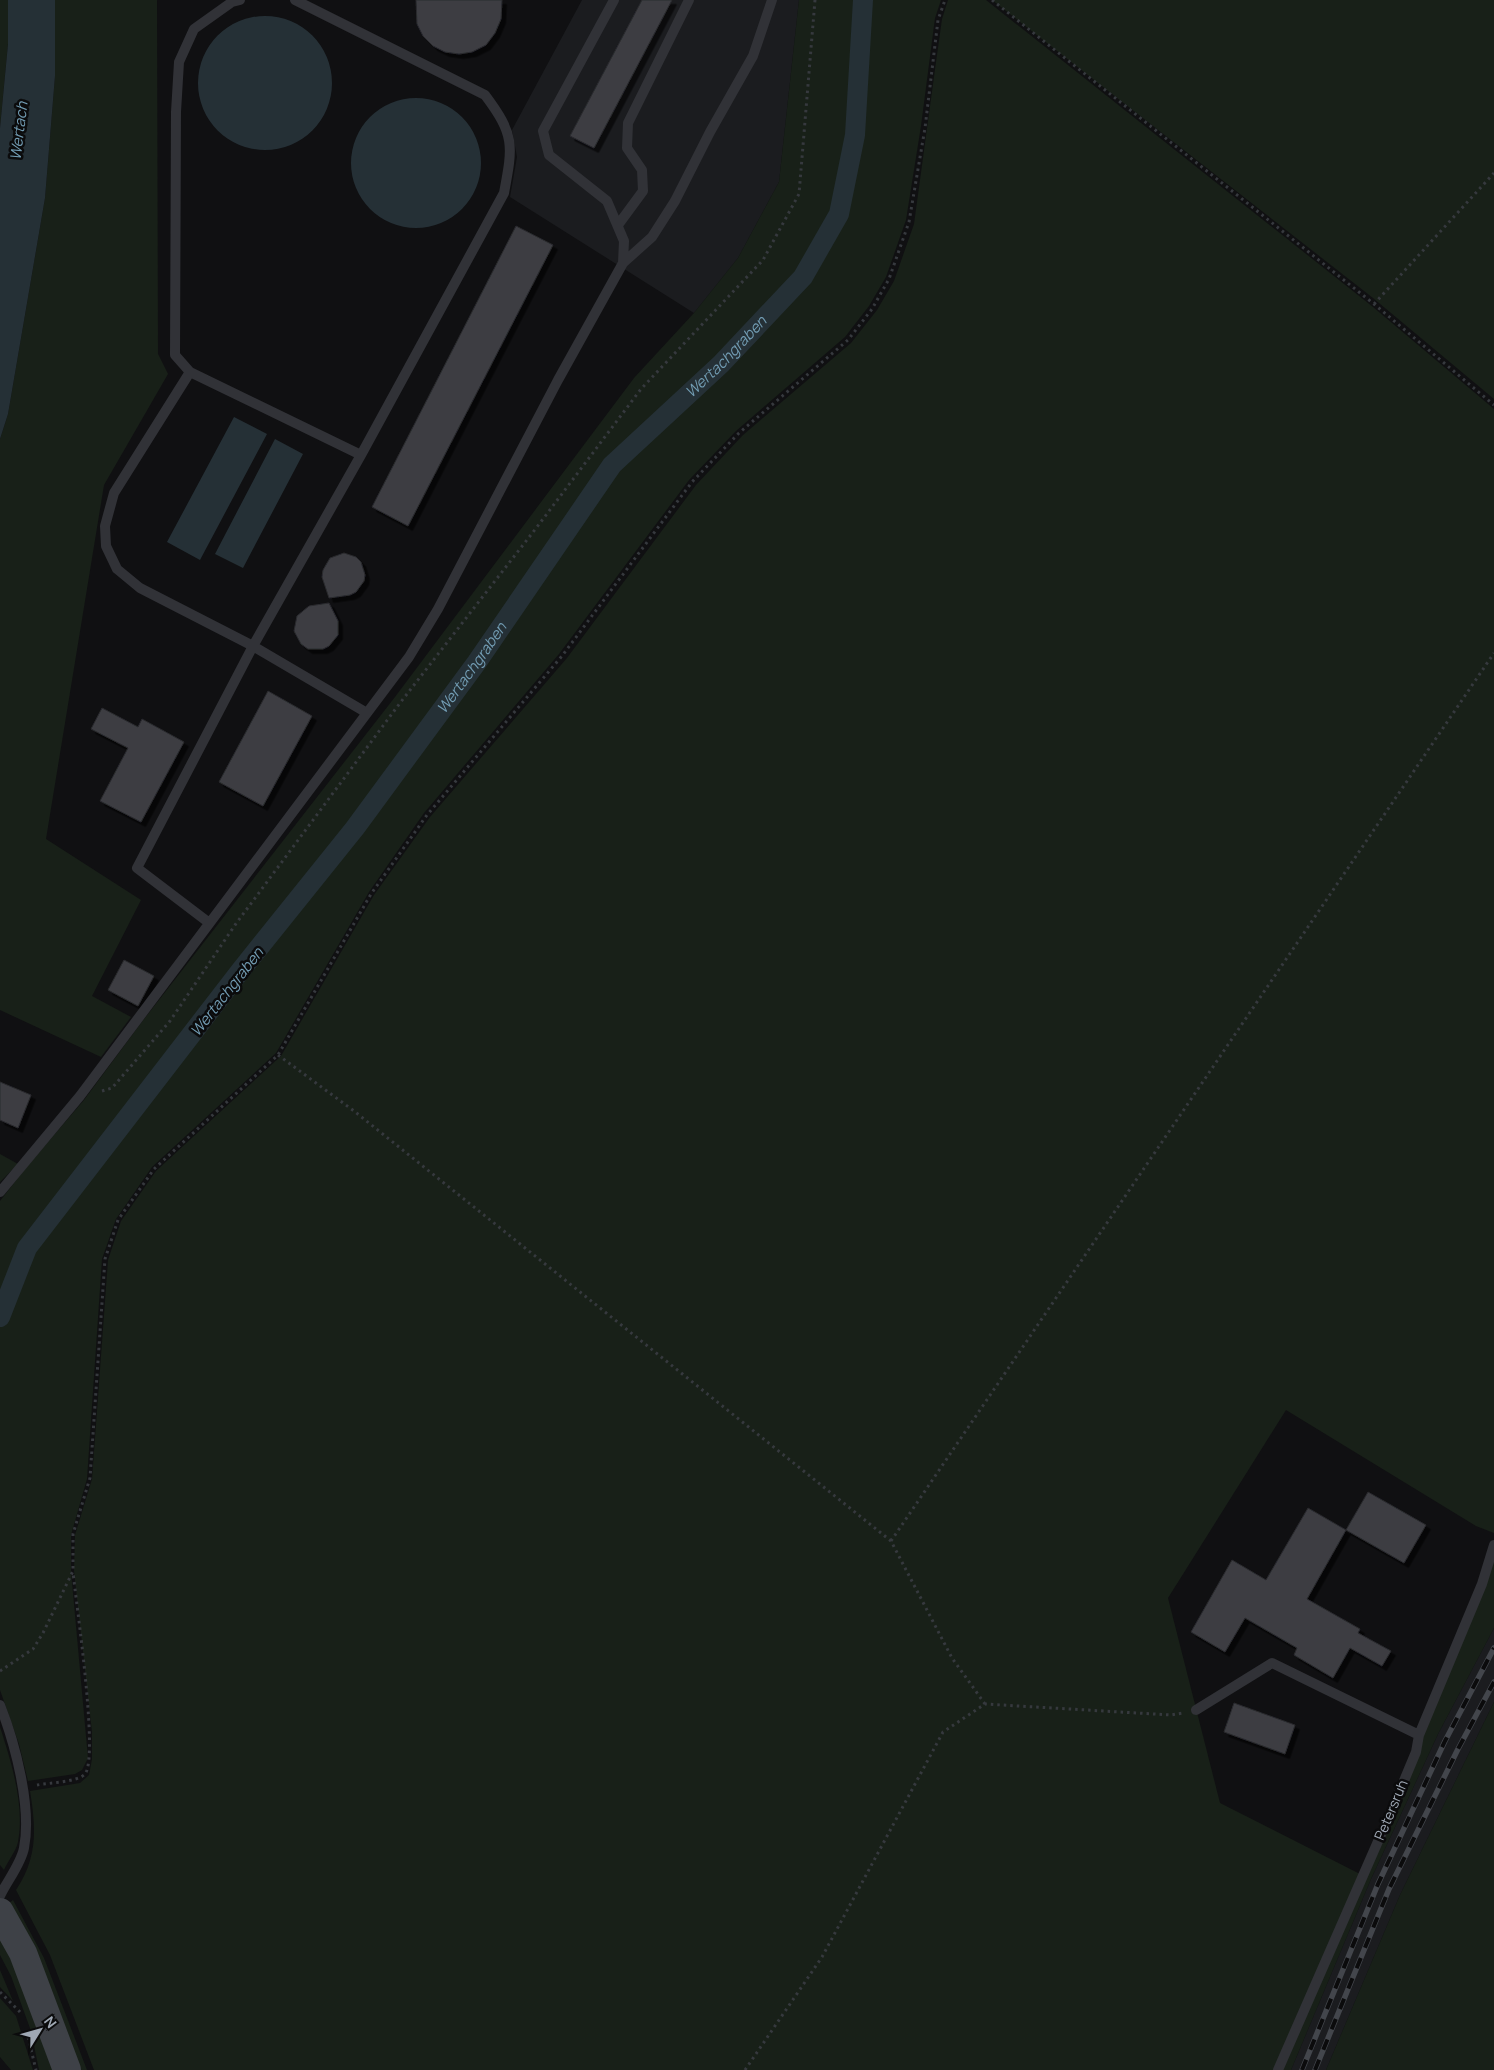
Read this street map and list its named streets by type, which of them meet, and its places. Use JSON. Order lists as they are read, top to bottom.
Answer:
{
  "streets": {
    "lane": ["Petersruh"]
  },
  "water": ["Wertach", "Wertachgraben"],
  "north": "top right"
}
